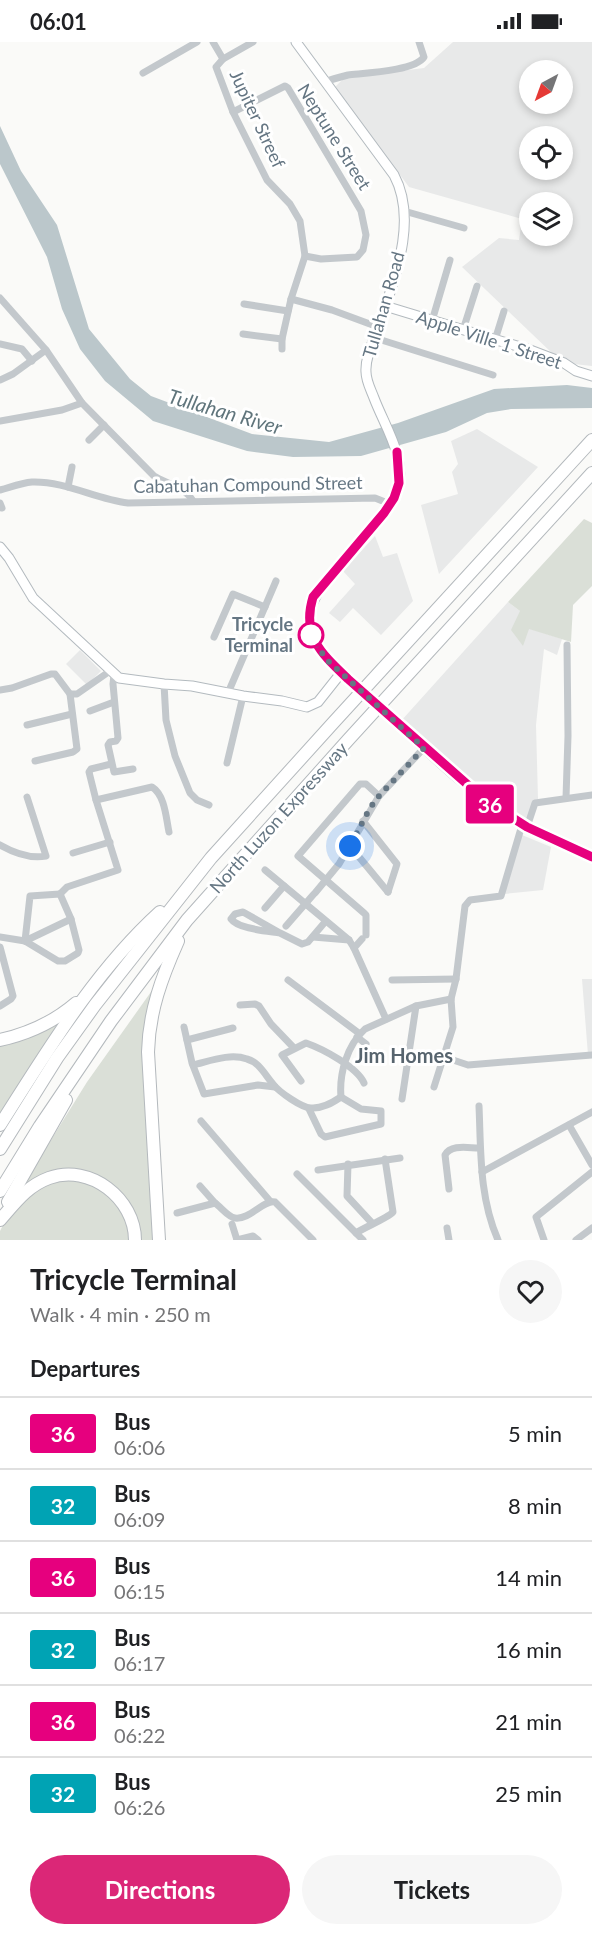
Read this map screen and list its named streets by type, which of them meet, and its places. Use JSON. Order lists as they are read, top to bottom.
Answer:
{
  "streets": {
    "highway": ["North Luzon Expressway"],
    "main road": ["Tullahan Road", "Apple Ville 1 Street"],
    "street": ["Jupiter Streef", "Neptune Street", "Cabatuhan Compound Street"]
  },
  "crossings": [
    ["Jupiter Streef", "Neptune Street"],
    ["Tullahan Road", "Apple Ville 1 Street"],
    ["Tullahan Road", "Cabatuhan Compound Street"]
  ],
  "districts": ["Jim Homes"],
  "water": ["Tullahan River"],
  "places": ["Tricycle Terminal"],
  "lines": ["bus line 36"],
  "north": "bottom left",
  "page": {
    "status": "06:01",
    "on_map": "36",
    "heading": [
      ["Tricycle Terminal", "Walk · 4 min · 250 m"],
      "Departures"
    ],
    "list": [
      {
        "mark": "36",
        "name": "Bus",
        "note": "06:06",
        "value": "5 min"
      },
      {
        "mark": "32",
        "name": "Bus",
        "note": "06:09",
        "value": "8 min"
      },
      {
        "mark": "36",
        "name": "Bus",
        "note": "06:15",
        "value": "14 min"
      },
      {
        "mark": "32",
        "name": "Bus",
        "note": "06:17",
        "value": "16 min"
      },
      {
        "mark": "36",
        "name": "Bus",
        "note": "06:22",
        "value": "21 min"
      },
      {
        "mark": "32",
        "name": "Bus",
        "note": "06:26",
        "value": "25 min"
      }
    ],
    "buttons": ["Directions", "Tickets"]
  }
}
